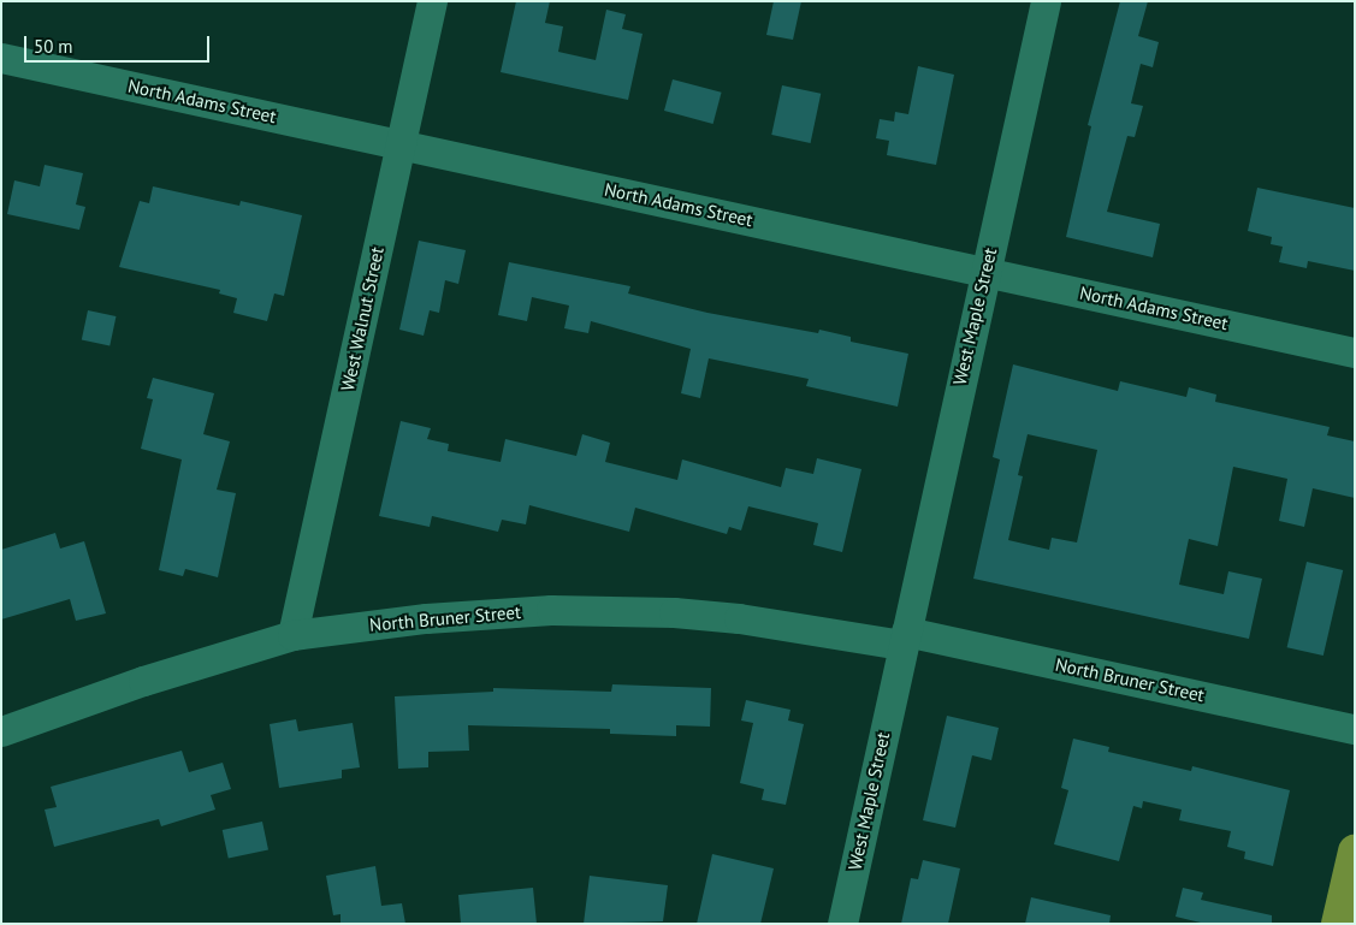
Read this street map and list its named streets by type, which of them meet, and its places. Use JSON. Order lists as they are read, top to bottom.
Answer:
{
  "streets": {
    "street": [
      "North Adams Street",
      "West Maple Street",
      "West Walnut Street",
      "North Bruner Street"
    ]
  },
  "crossings": [
    ["North Adams Street", "West Maple Street"],
    ["North Adams Street", "West Walnut Street"],
    ["West Maple Street", "North Bruner Street"],
    ["West Walnut Street", "North Bruner Street"]
  ],
  "scale_bar": "50 m"
}
